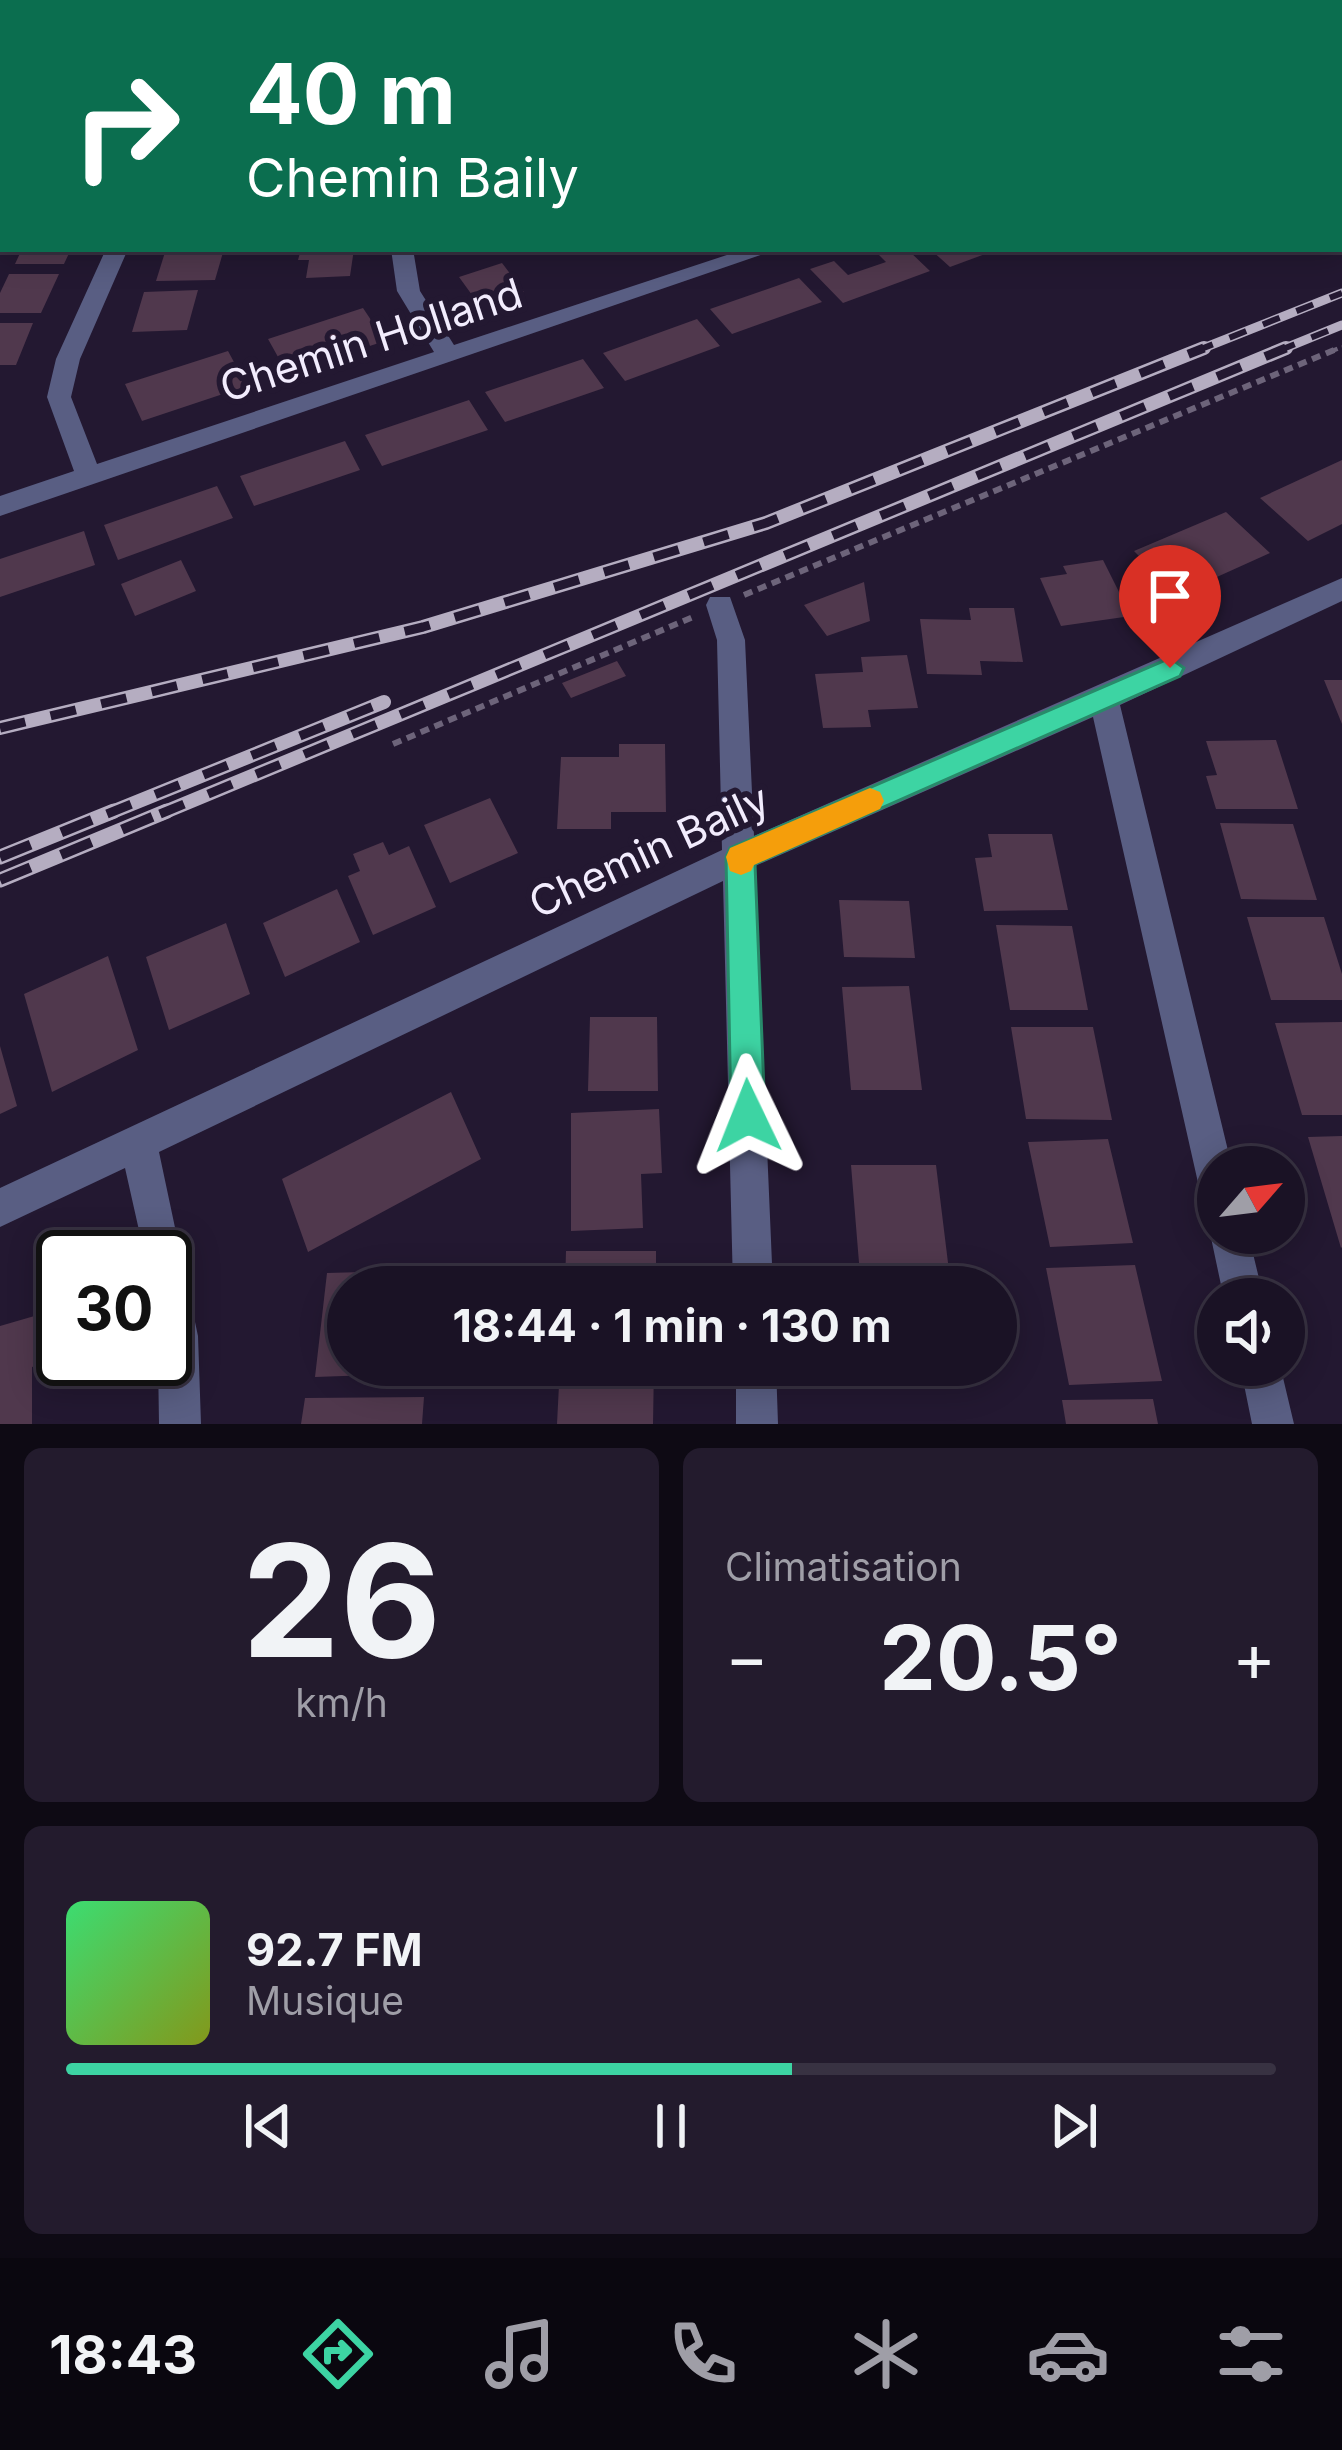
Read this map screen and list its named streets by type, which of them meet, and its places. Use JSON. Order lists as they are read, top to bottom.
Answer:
{
  "streets": {
    "street": ["Chemin Holland", "Chemin Baily"]
  },
  "north": "top right",
  "page": {
    "turn": ["40 m", "Chemin Baily"],
    "limit": "30",
    "trip": "18:44 · 1 min · 130 m",
    "tile": [
      ["26", "km/h"],
      "Climatisation"
    ],
    "heat": ["−", "20.5°", "+"],
    "song": ["92.7 FM", "Musique"],
    "tabs": "18:43"
  }
}
